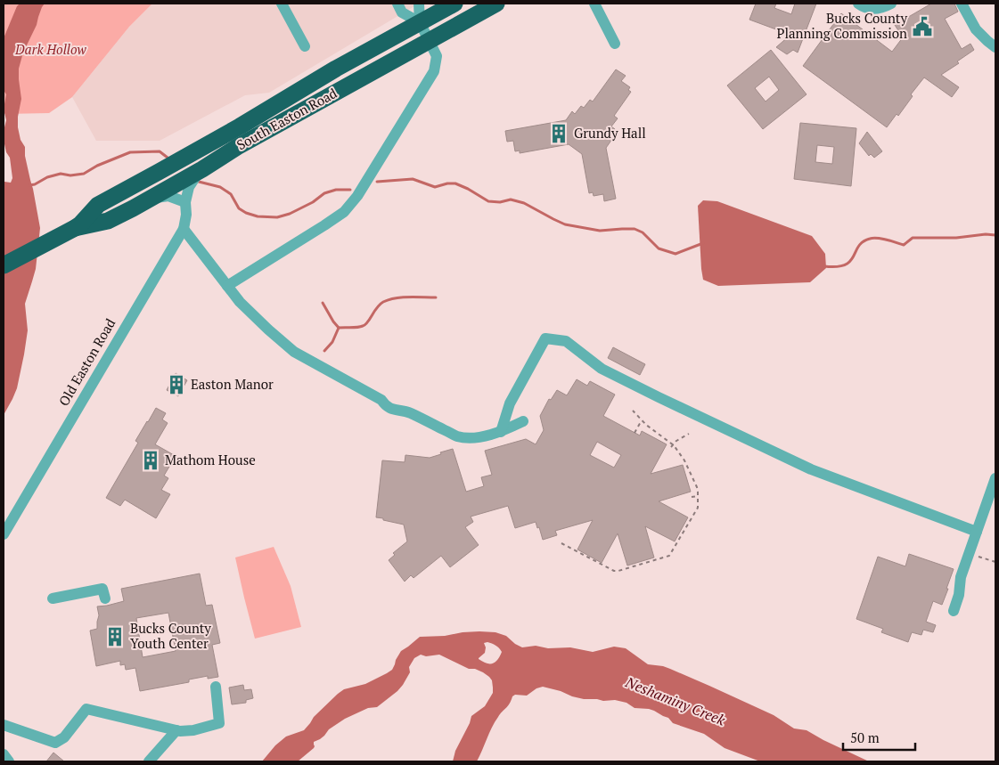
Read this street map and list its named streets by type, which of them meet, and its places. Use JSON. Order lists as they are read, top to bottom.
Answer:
{
  "streets": {
    "highway": ["South Easton Road"],
    "street": ["Old Easton Road"]
  },
  "crossings": [
    ["South Easton Road", "Old Easton Road"]
  ],
  "water": ["Neshaminy Creek"],
  "parks": ["Dark Hollow"],
  "places": {
    "public building": ["Bucks County Planning Commission"],
    "building": [
      "Grundy Hall",
      "Easton Manor",
      "Mathom House",
      "Bucks County Youth Center"
    ]
  },
  "scale_bar": "50 m"
}
